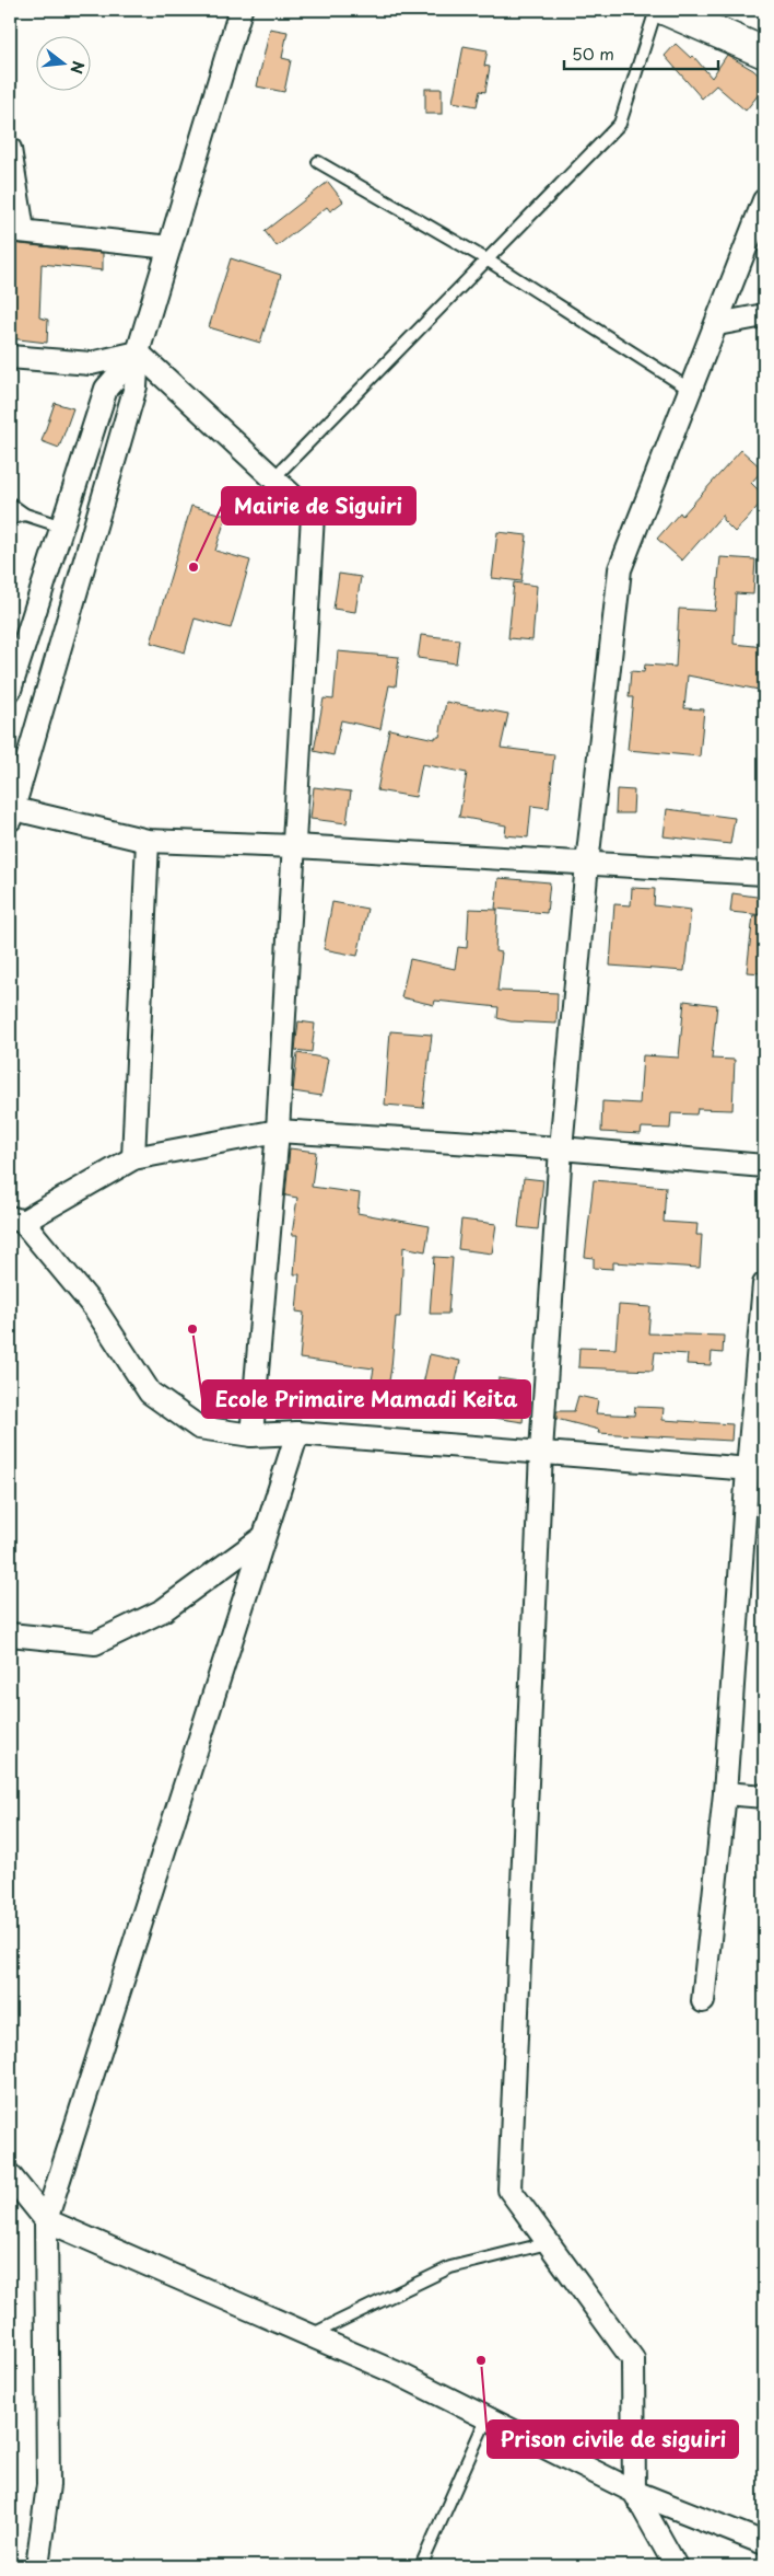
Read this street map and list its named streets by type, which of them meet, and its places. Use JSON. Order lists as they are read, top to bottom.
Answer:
{
  "places": ["Mairie de Siguiri", "Ecole Primaire Mamadi Keita", "Prison civile de siguiri"],
  "scale_bar": "50 m",
  "north": "right"
}
